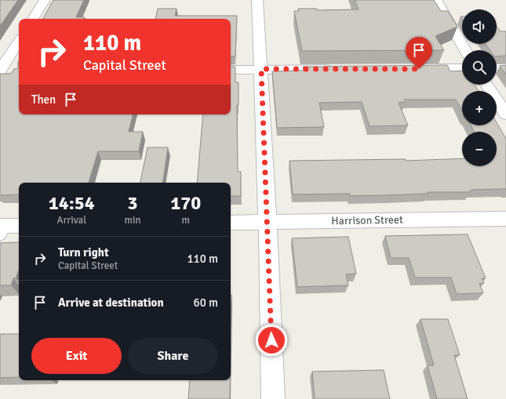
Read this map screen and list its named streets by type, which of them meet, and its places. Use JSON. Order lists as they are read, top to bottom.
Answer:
{
  "streets": {
    "street": ["Harrison Street"]
  },
  "page": {
    "map_buttons": ["+", "−"],
    "turn": ["110 m", "Capital Street"],
    "then": "Then",
    "eta": [
      "14:54",
      "Arrival",
      "3",
      "min",
      "170",
      "m"
    ],
    "list": [
      {
        "name": "Turn right",
        "note": "Capital Street",
        "value": "110 m"
      },
      {
        "name": "Arrive at destination",
        "value": "60 m"
      }
    ],
    "buttons": ["Exit", "Share"]
  }
}
